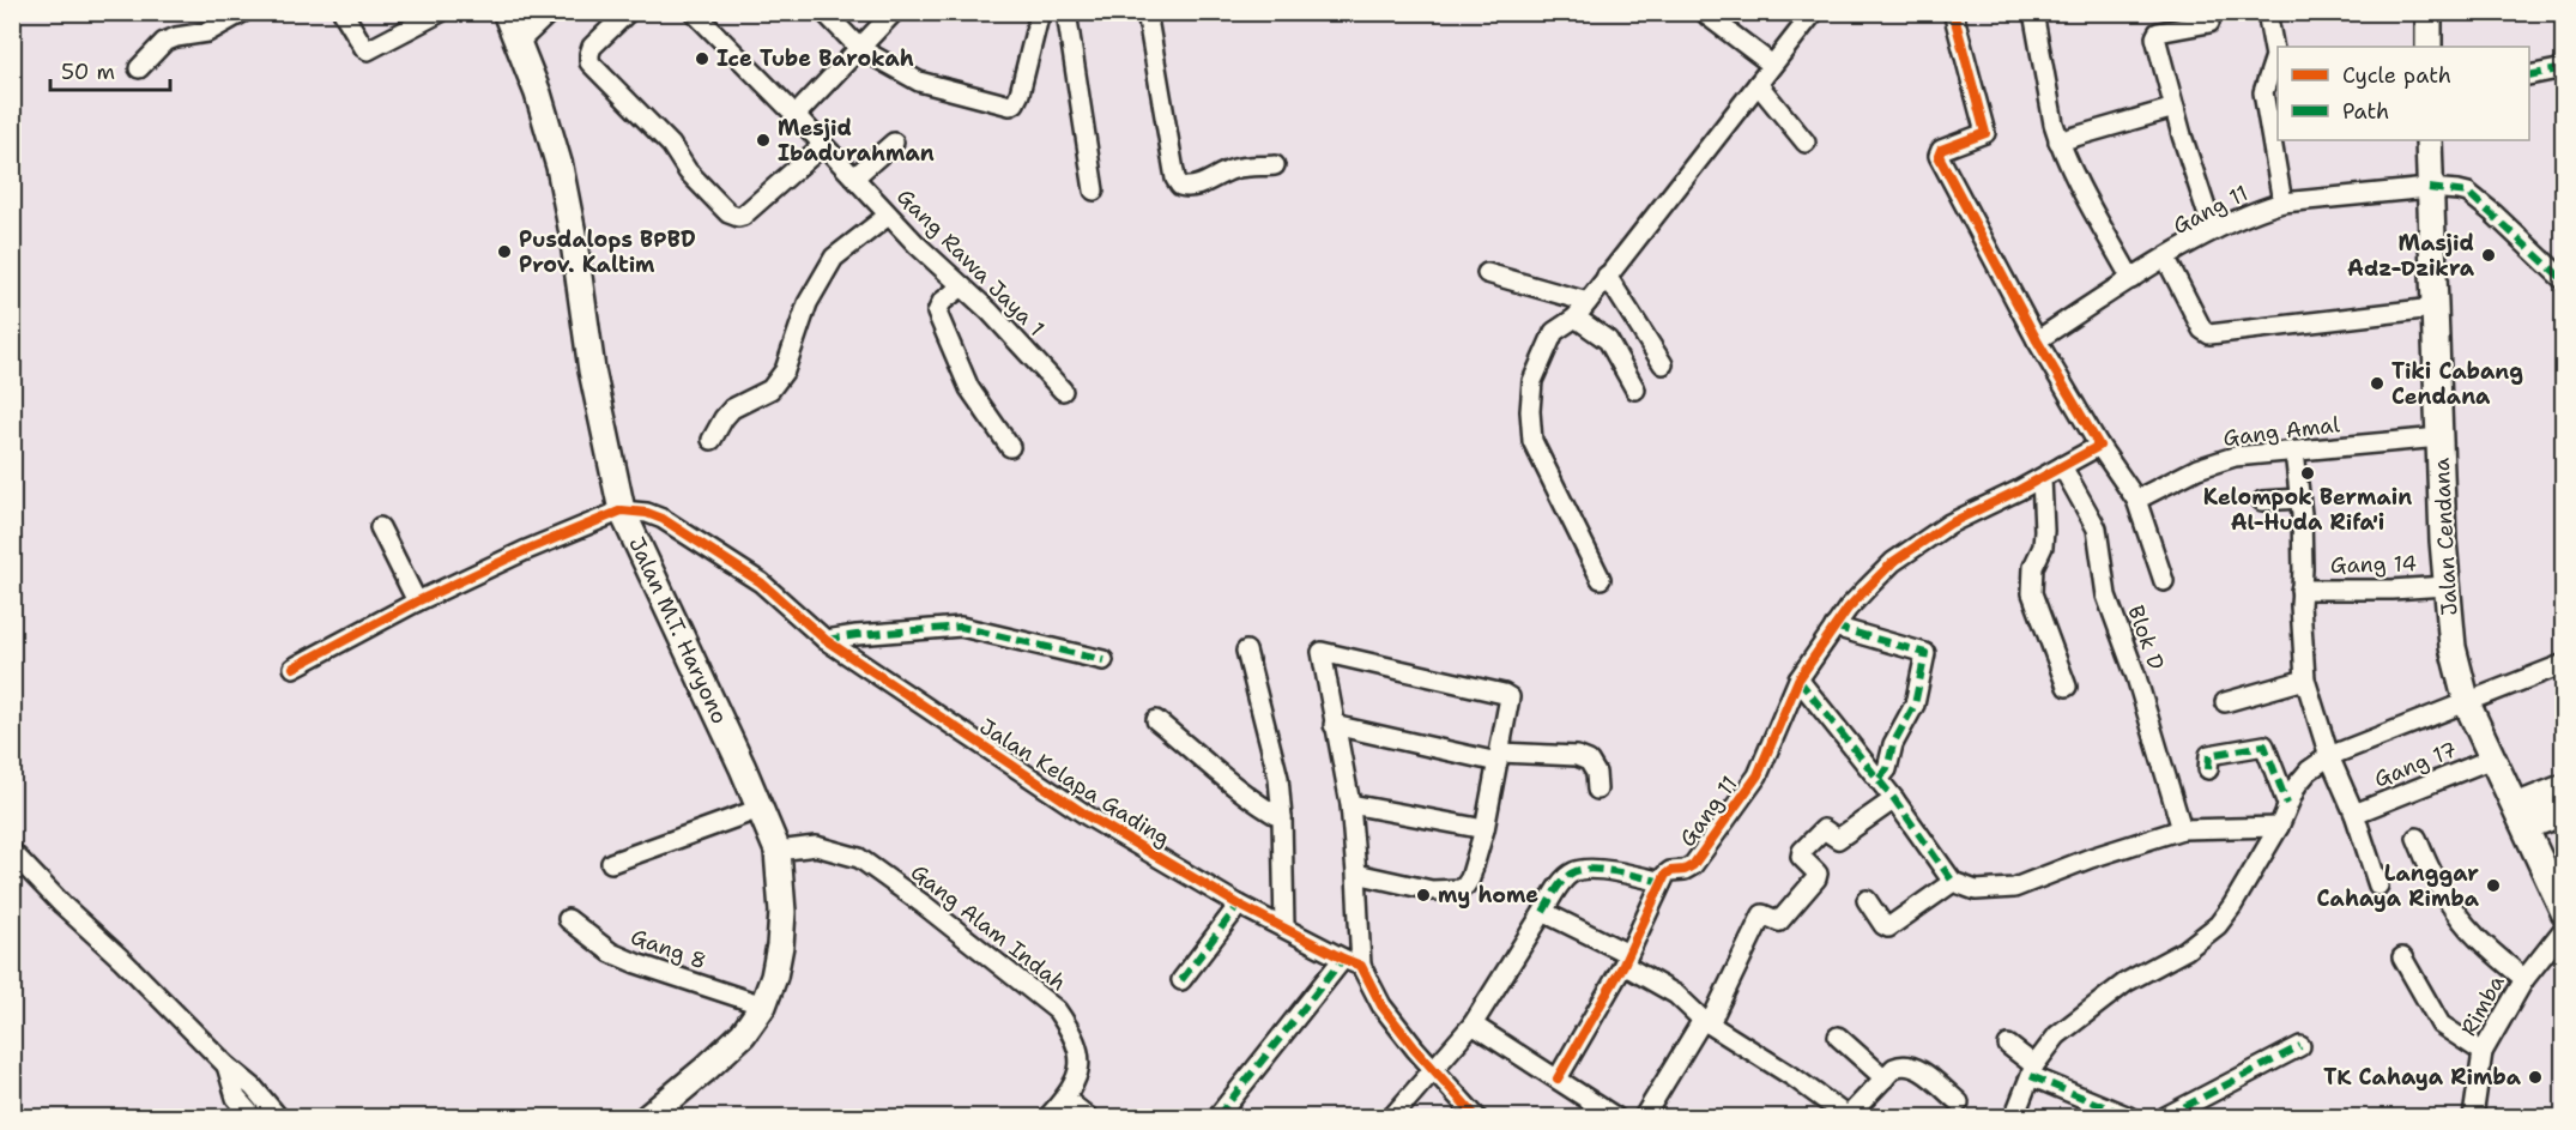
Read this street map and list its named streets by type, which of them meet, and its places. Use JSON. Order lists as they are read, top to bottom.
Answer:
{
  "streets": {
    "main road": ["Jalan Cendana", "Jalan M.T. Haryono"],
    "street": [
      "Gang 11",
      "Gang Rawa Jaya 1",
      "Gang Amal",
      "Gang 14",
      "Blok D",
      "Gang 17",
      "Jalan Kelapa Gading",
      "Gang Alam Indah",
      "Gang 8",
      "Rimba"
    ]
  },
  "crossings": [
    ["Gang 11", "Jalan Cendana"],
    ["Gang 11", "Blok D"],
    ["Gang Amal", "Jalan Cendana"],
    ["Jalan Cendana", "Gang 14"],
    ["Jalan Cendana", "Gang 17"],
    ["Jalan M.T. Haryono", "Jalan Kelapa Gading"],
    ["Jalan M.T. Haryono", "Gang Alam Indah"],
    ["Jalan M.T. Haryono", "Gang 8"]
  ],
  "places": [
    "Ice Tube Barokah",
    "Mesjid Ibadurahman",
    "Pusdalops BPBD Prov. Kaltim",
    "Masjid Adz-Dzikra",
    "Tiki Cabang Cendana",
    "Kelompok Bermain Al-Huda Rifa'i",
    "Langgar Cahaya Rimba",
    "my home",
    "TK Cahaya Rimba"
  ],
  "legend": ["Cycle path", "Path"],
  "scale_bar": "50 m"
}
